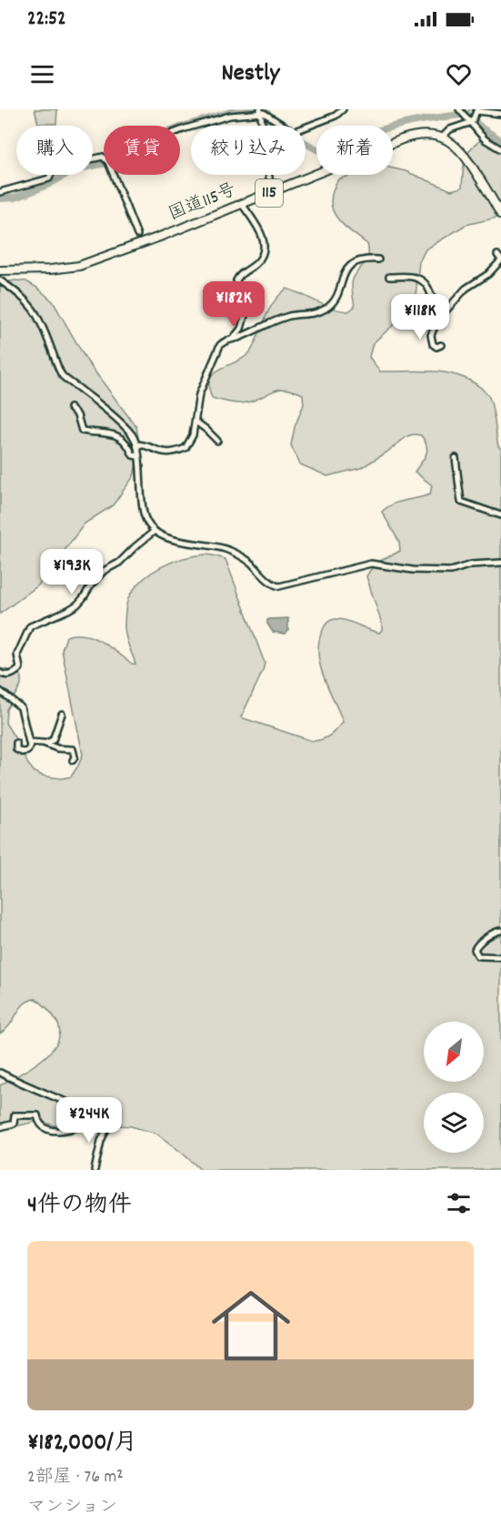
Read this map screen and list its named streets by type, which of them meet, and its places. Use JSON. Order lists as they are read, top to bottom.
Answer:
{
  "streets": {
    "highway": ["115", "国道115号"]
  },
  "north": "bottom left",
  "page": {
    "status": "22:52",
    "header": "Nestly",
    "chip": [
      "購入",
      "賃貸",
      "絞り込み",
      "新着"
    ],
    "price": [
      "¥182K",
      "¥118K",
      "¥193K",
      "¥244K"
    ],
    "heading": "4件の物件",
    "list": [
      {
        "name": "¥182,000/月",
        "note": "2部屋 · 76 m² · マンション"
      }
    ]
  }
}
